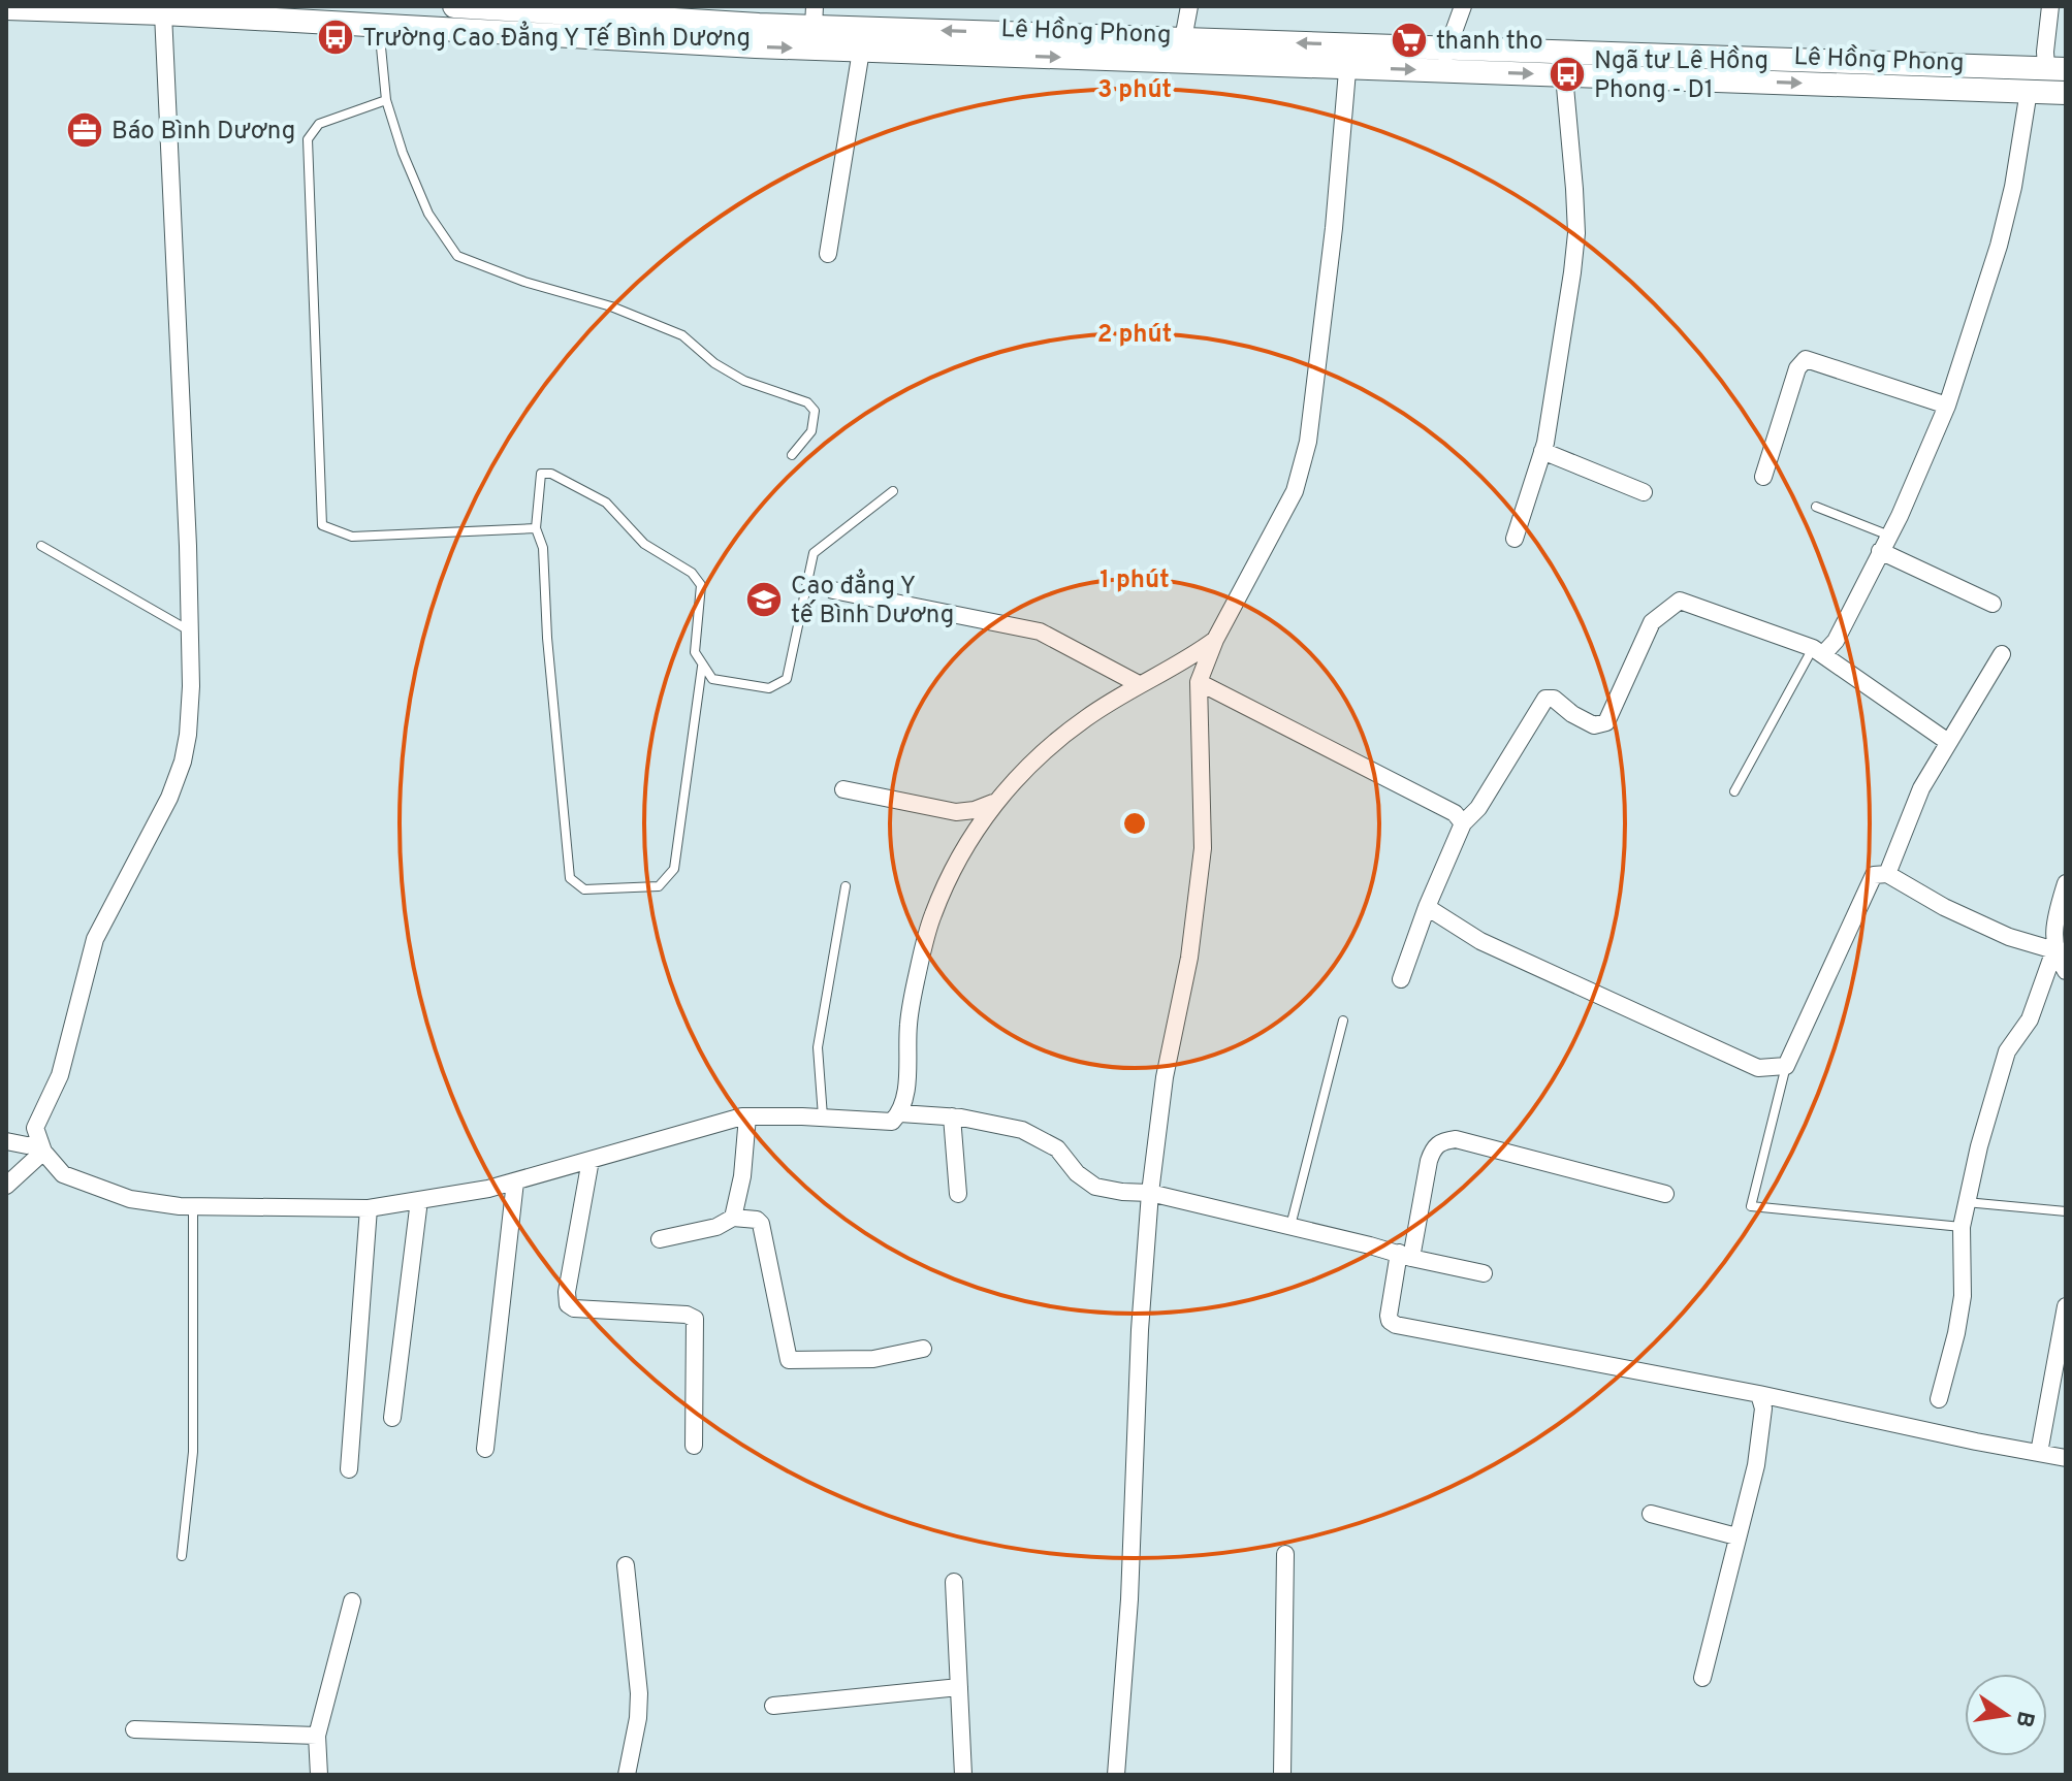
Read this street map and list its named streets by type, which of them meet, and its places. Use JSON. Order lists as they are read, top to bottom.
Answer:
{
  "streets": {
    "street": ["Lê Hồng Phong"]
  },
  "places": {
    "bus stop": ["Trường Cao Đẳng Y Tế Bình Dương", "Ngã tư Lê Hồng Phong - D1"],
    "supermarket": ["thanh tho"],
    "office": ["Báo Bình Dương"],
    "school or university": ["Cao đẳng Y tế Bình Dương"]
  },
  "north": "right",
  "rings": ["3 phút", "2 phút", "1 phút"]
}
